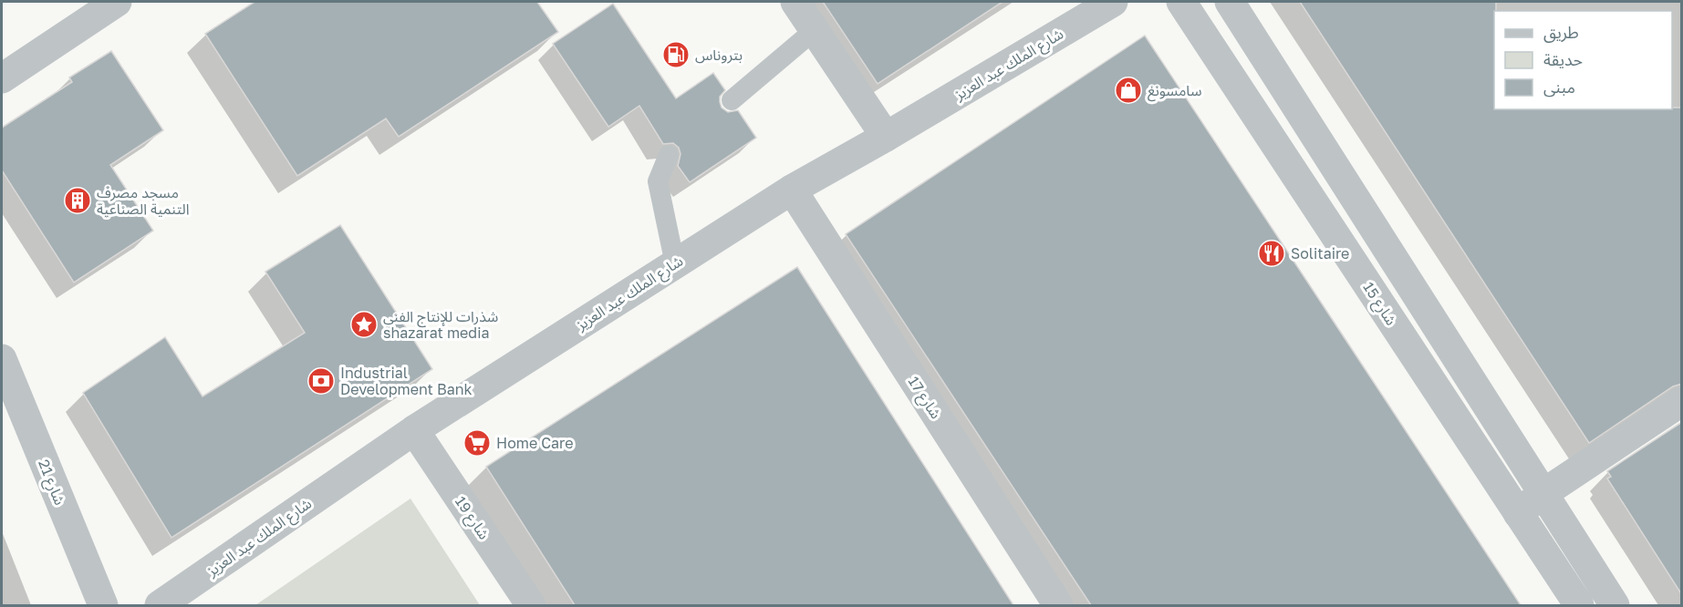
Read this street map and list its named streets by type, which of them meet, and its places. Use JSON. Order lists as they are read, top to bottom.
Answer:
{
  "streets": {
    "street": [
      "شارع الملك عبد العزيز",
      "شارع 15",
      "شارع 17",
      "شارع 21",
      "شارع 19"
    ]
  },
  "crossings": [
    ["شارع الملك عبد العزيز", "شارع 17"],
    ["شارع الملك عبد العزيز", "شارع 19"]
  ],
  "places": {
    "fuel station": ["بتروناس"],
    "shop": ["سامسونغ"],
    "building": ["مسجد مصرف التنمية الصناعية"],
    "restaurant": ["Solitaire"],
    "place": ["شذرات للإنتاج الفني shazarat media"],
    "bank": ["Industrial Development Bank"],
    "supermarket": ["Home Care"]
  },
  "legend": ["طريق", "حديقة", "مبنى"]
}
